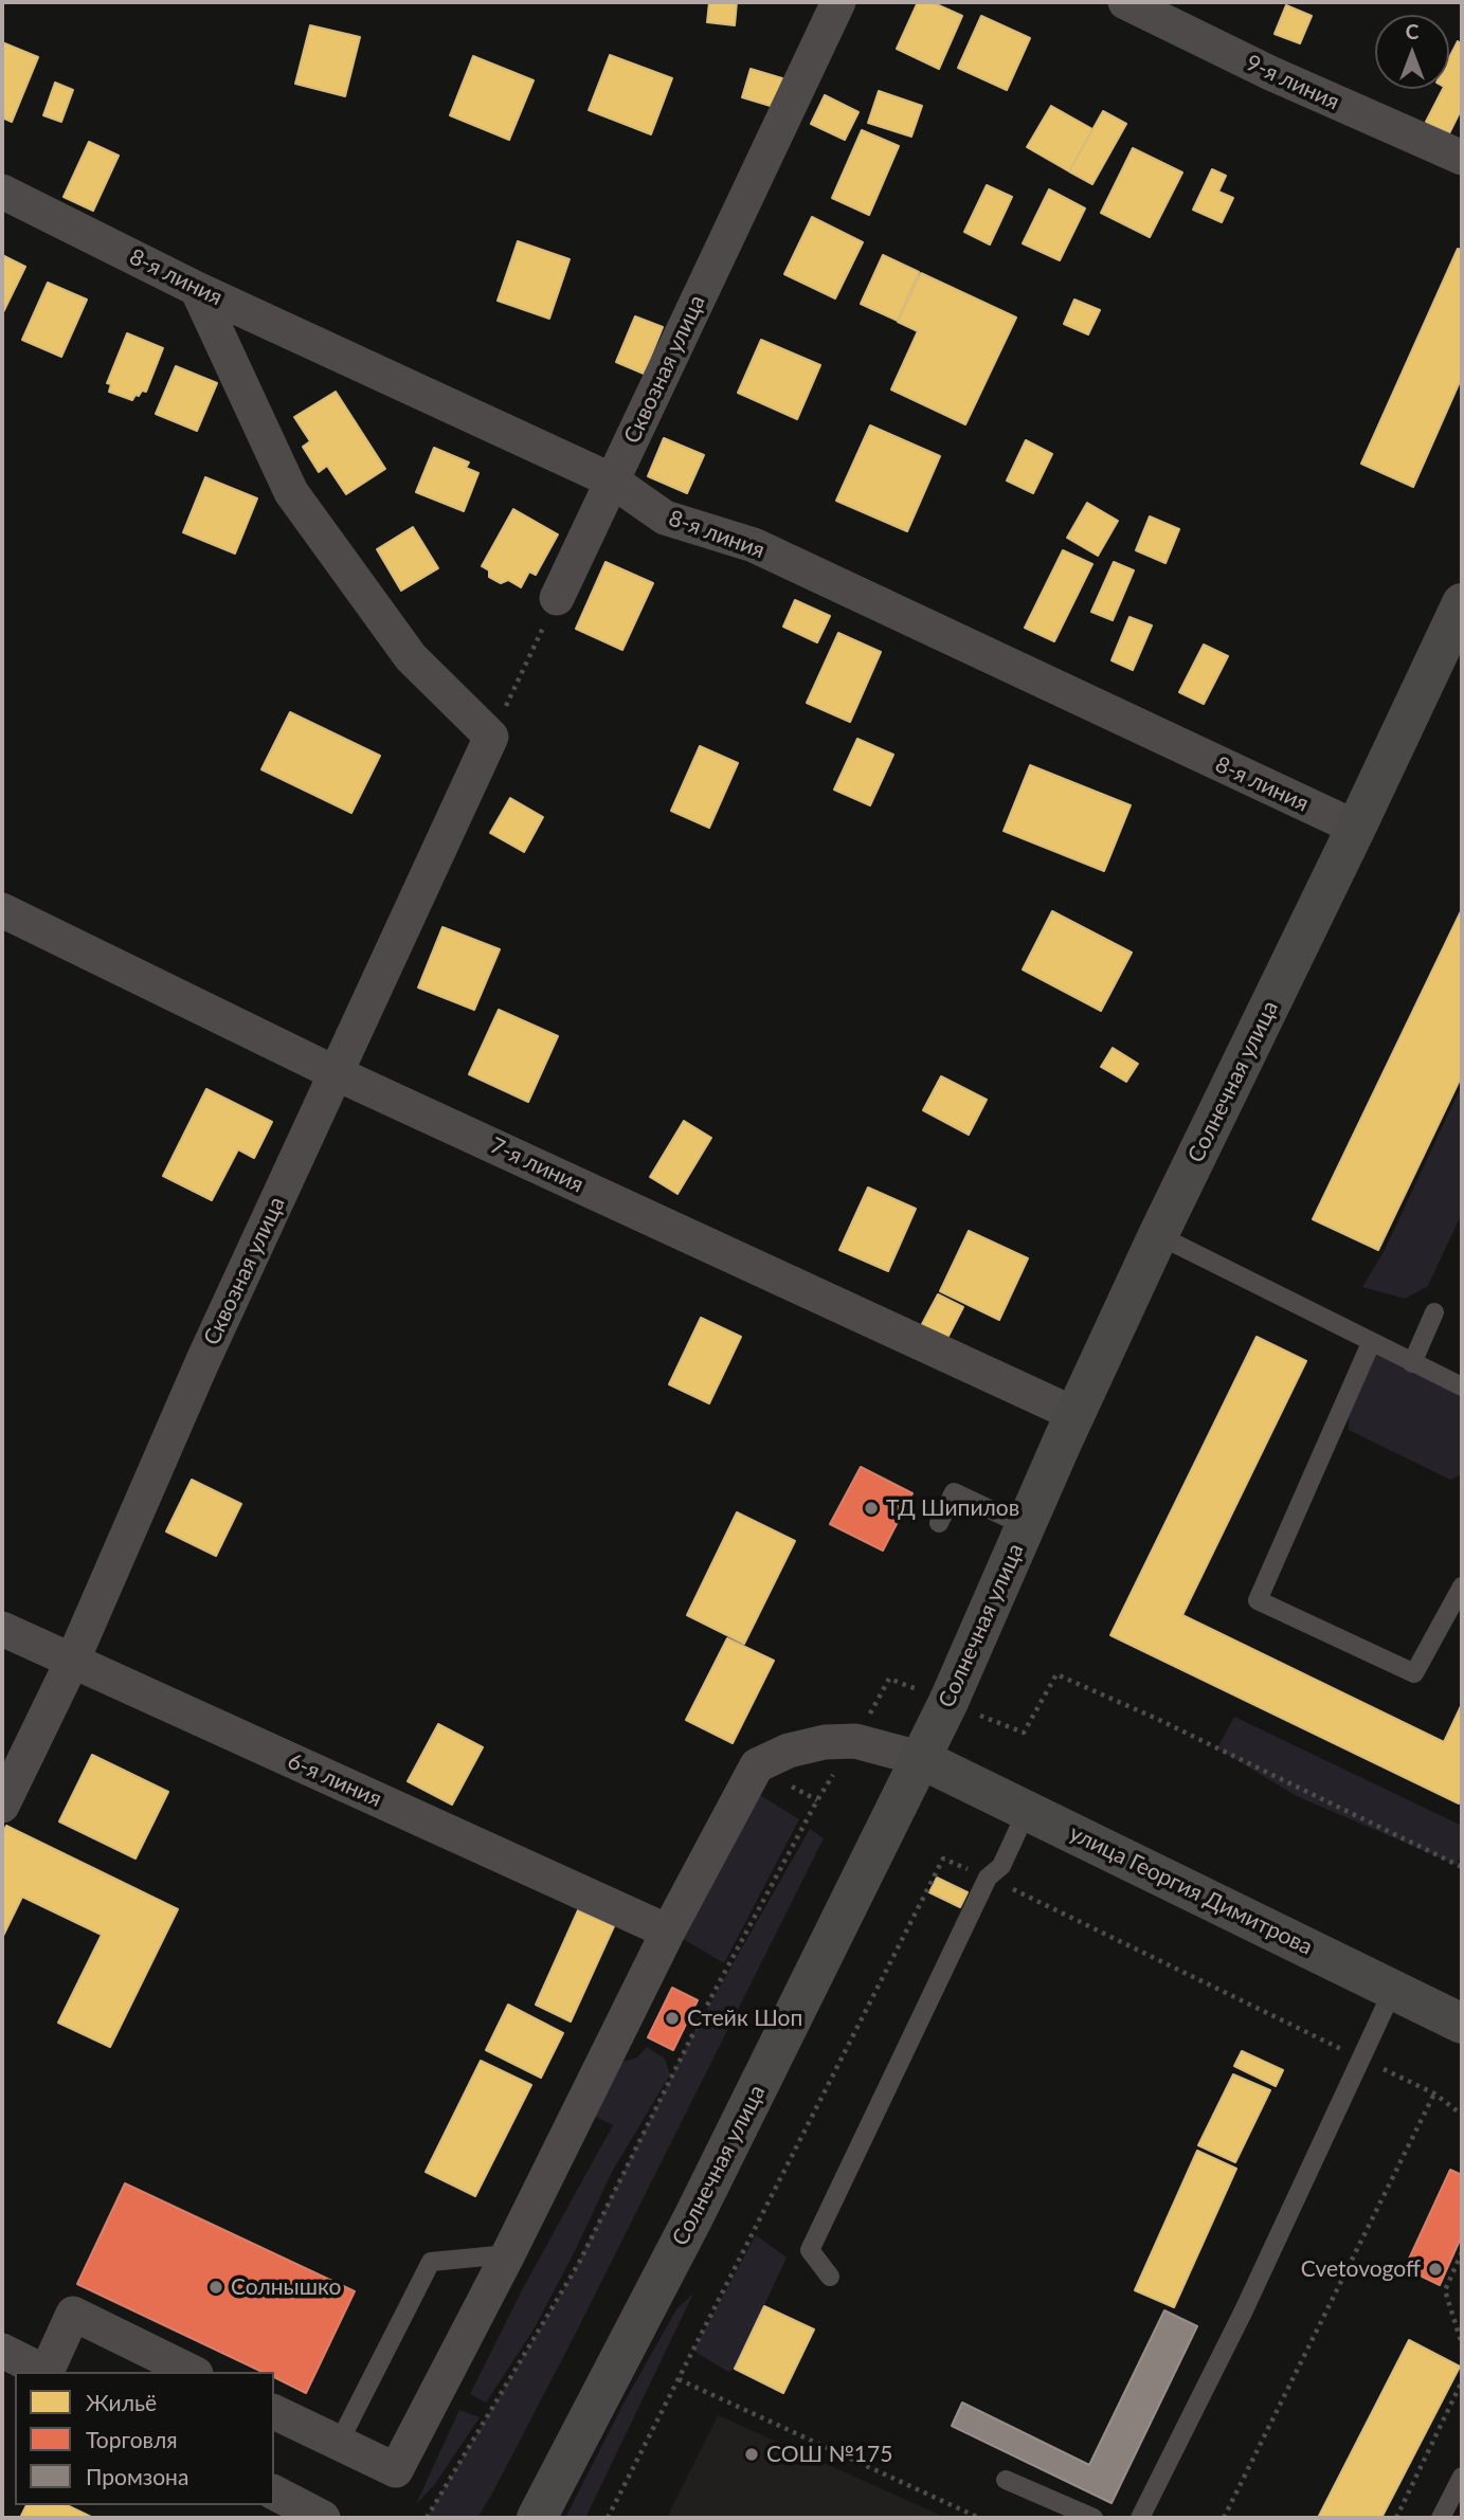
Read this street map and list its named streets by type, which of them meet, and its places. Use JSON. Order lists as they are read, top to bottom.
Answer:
{
  "streets": {
    "main road": ["Солнечная улица", "улица Георгия Димитрова"],
    "street": [
      "9-я линия",
      "8-я линия",
      "Сквозная улица",
      "7-я линия",
      "6-я линия"
    ]
  },
  "crossings": [
    ["8-я линия", "Сквозная улица"],
    ["8-я линия", "Солнечная улица"],
    ["Сквозная улица", "7-я линия"],
    ["Сквозная улица", "6-я линия"],
    ["Солнечная улица", "7-я линия"],
    ["Солнечная улица", "улица Георгия Димитрова"]
  ],
  "places": [
    "ТД Шипилов",
    "Стейк Шоп",
    "Cvetovogoff",
    "Солнышко",
    "СОШ №175"
  ],
  "legend": ["Жильё", "Торговля", "Промзона"],
  "north": "top"
}
